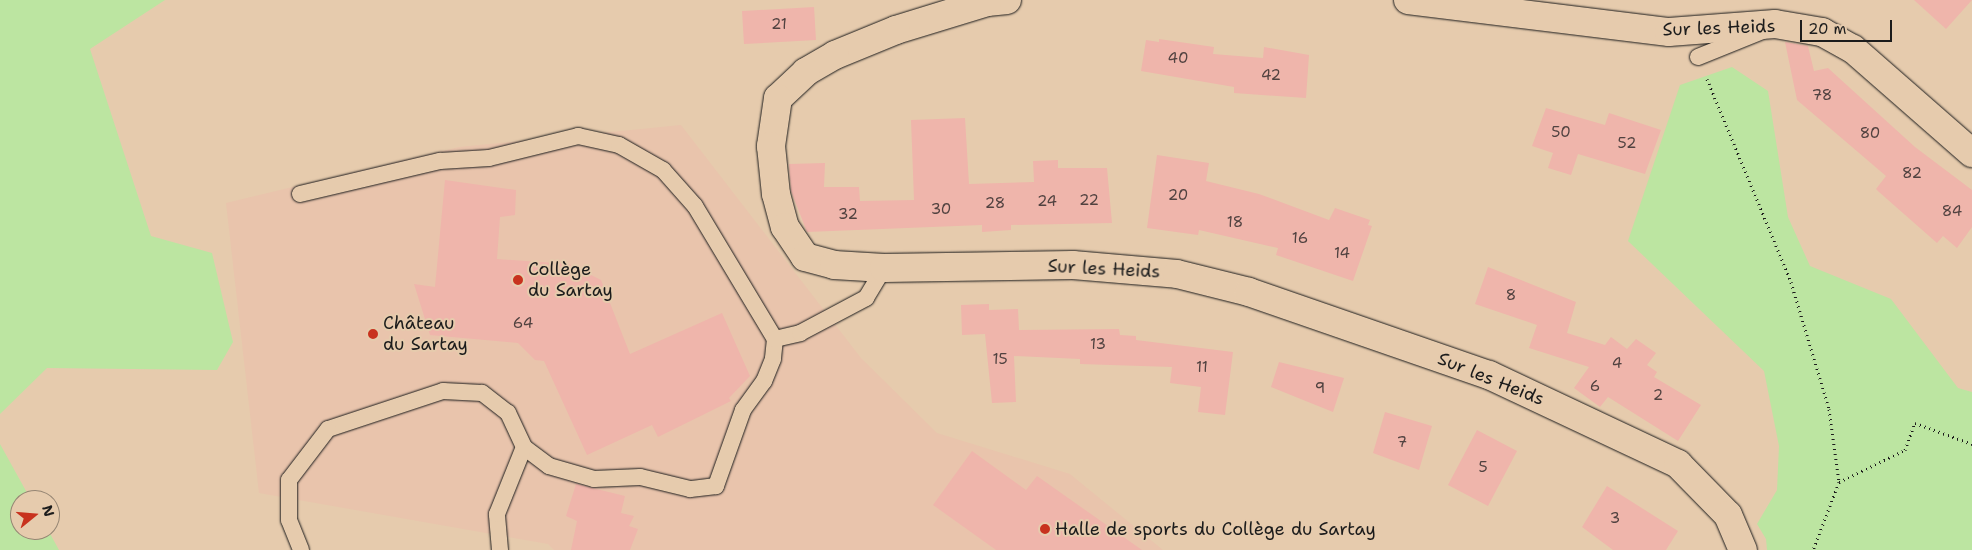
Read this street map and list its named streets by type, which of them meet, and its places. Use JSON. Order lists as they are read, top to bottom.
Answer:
{
  "streets": {
    "street": ["Sur les Heids"]
  },
  "places": ["Collège du Sartay", "Château du Sartay", "Halle de sports du Collège du Sartay"],
  "house_numbers": [
    "21",
    "40",
    "42",
    "78",
    "50",
    "80",
    "52",
    "82",
    "20",
    "22",
    "24",
    "28",
    "30",
    "84",
    "32",
    "18",
    "16",
    "14",
    "8",
    "64",
    "13",
    "15",
    "4",
    "11",
    "6",
    "9",
    "2",
    "7",
    "5",
    "3"
  ],
  "scale_bar": "20 m",
  "north": "right"
}
